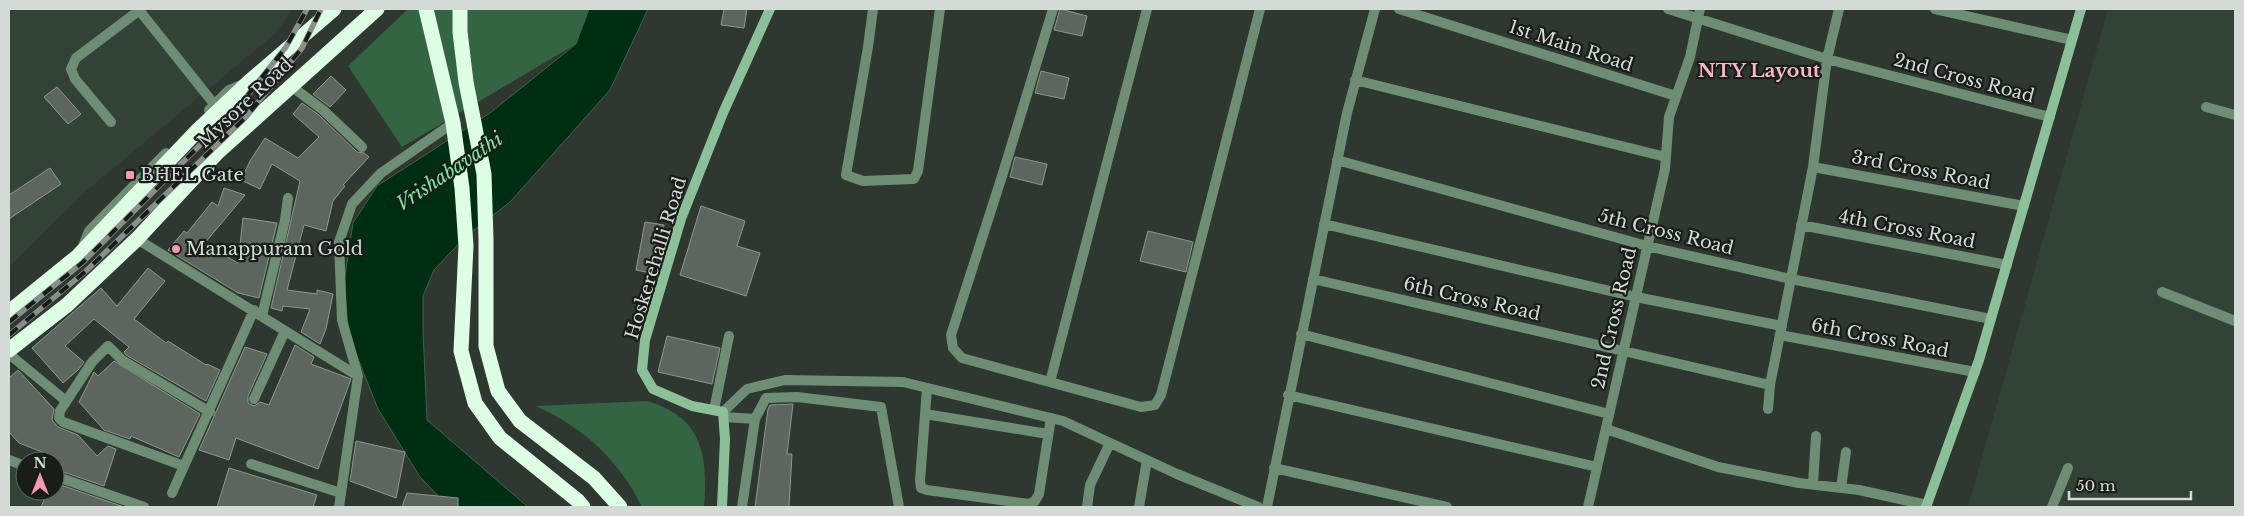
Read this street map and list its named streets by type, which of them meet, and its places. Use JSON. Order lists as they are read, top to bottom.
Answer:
{
  "streets": {
    "highway": ["Mysore Road"],
    "street": [
      "1st Main Road",
      "2nd Cross Road",
      "3rd Cross Road",
      "4th Cross Road",
      "5th Cross Road",
      "Hoskerehalli Road",
      "6th Cross Road"
    ]
  },
  "crossings": [
    ["1st Main Road", "2nd Cross Road"],
    ["2nd Cross Road", "5th Cross Road"],
    ["2nd Cross Road", "6th Cross Road"]
  ],
  "districts": ["NTY Layout"],
  "water": ["Vrishabavathi"],
  "places": {
    "transit": ["BHEL Gate"],
    "other": ["Manappuram Gold"]
  },
  "scale_bar": "50 m",
  "north": "top"
}
